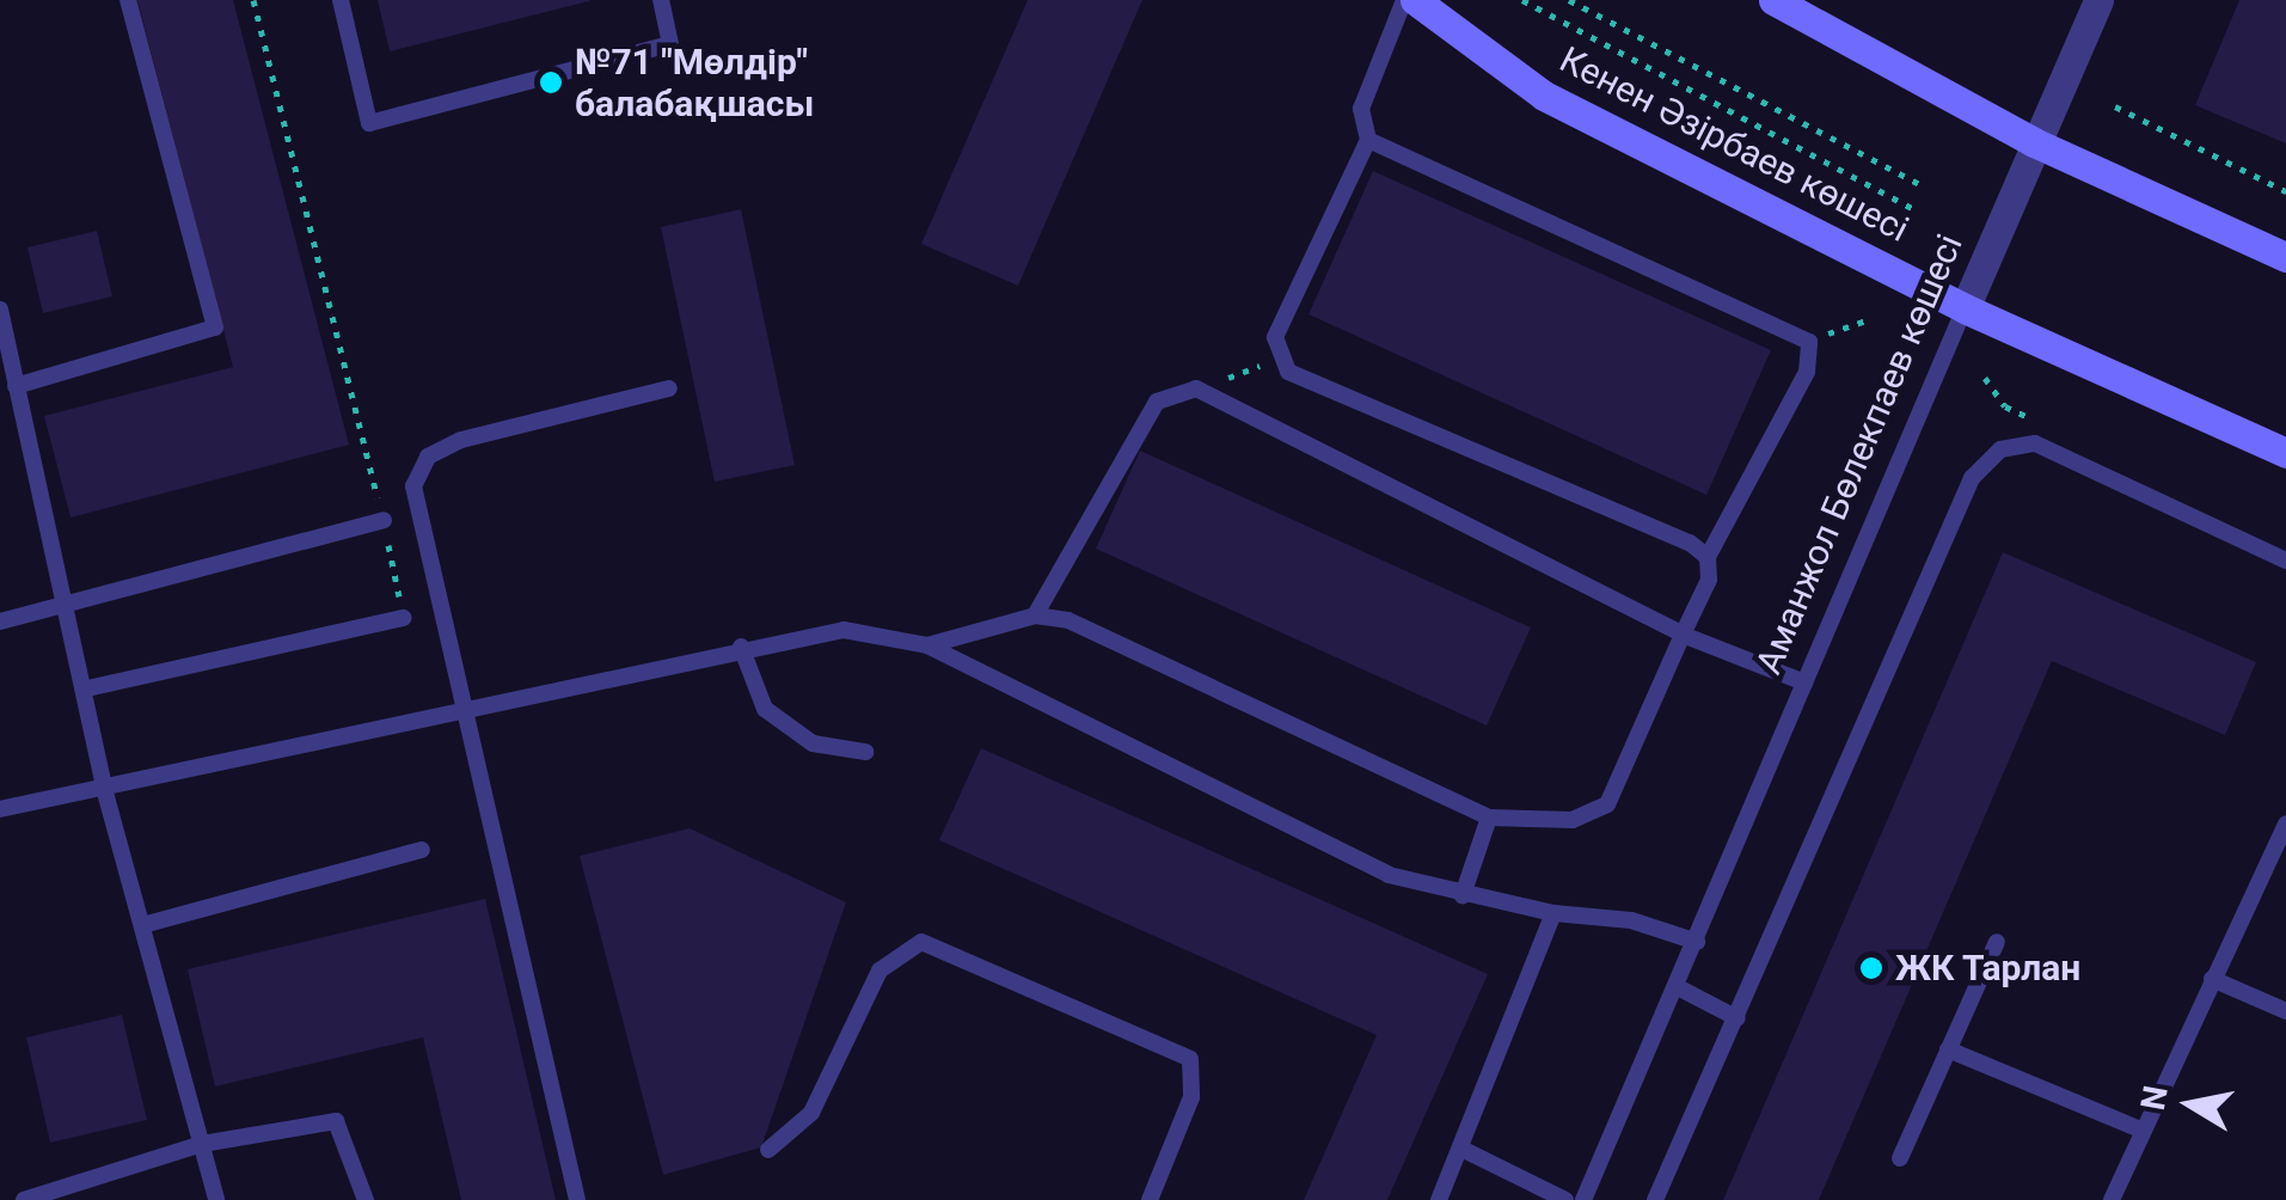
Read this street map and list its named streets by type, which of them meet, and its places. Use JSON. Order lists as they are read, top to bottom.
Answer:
{
  "streets": {
    "street": ["Кенен Әзірбаев көшесі", "Аманжол Бөлекпаев көшесі"]
  },
  "crossings": [
    ["Кенен Әзірбаев көшесі", "Аманжол Бөлекпаев көшесі"]
  ],
  "places": ["№71 \"Мөлдір\" балабақшасы", "ЖК Тарлан"],
  "north": "left"
}
